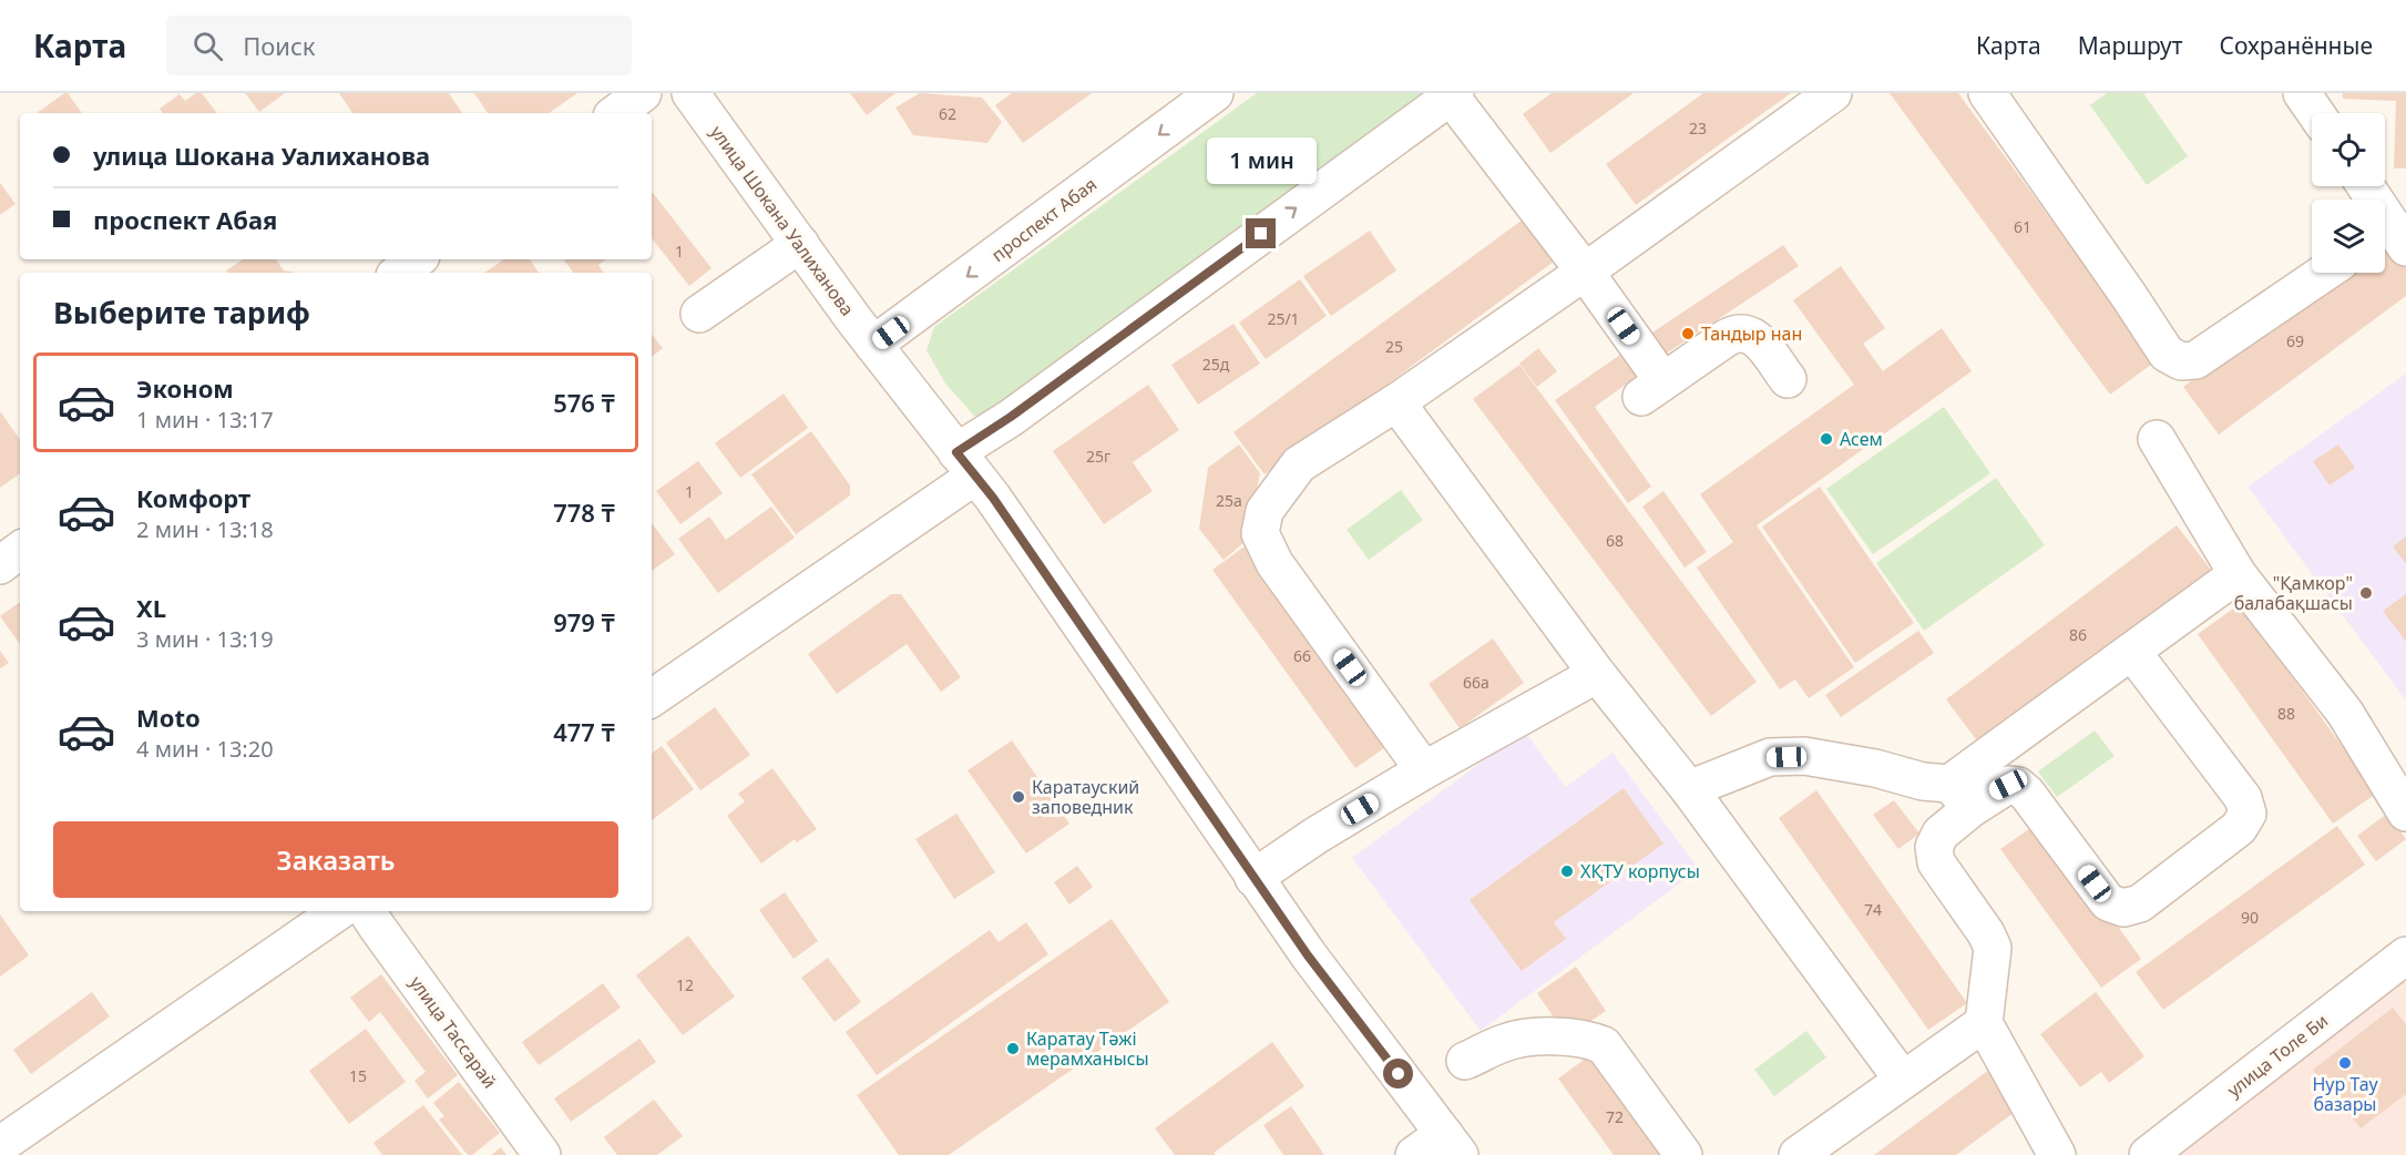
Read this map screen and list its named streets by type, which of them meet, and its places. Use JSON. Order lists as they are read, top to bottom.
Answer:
{
  "streets": {
    "street": [
      "проспект Абая",
      "улица Шокана Уалиханова",
      "улица Тассарай",
      "улица Толе Би"
    ]
  },
  "crossings": [
    ["проспект Абая", "улица Шокана Уалиханова"]
  ],
  "places": [
    "Тандыр нан",
    "Асем",
    "\"Қамкор\" балабақшасы",
    "Каратауский заповедник",
    "ХҚТУ корпусы",
    "Каратау Тәжі мерамханысы",
    "Нур Тау базары"
  ],
  "house_numbers": [
    "62",
    "23",
    "61",
    "1",
    "25/1",
    "69",
    "25",
    "25д",
    "25г",
    "1",
    "25а",
    "68",
    "86",
    "66",
    "66а",
    "88",
    "74",
    "90",
    "12",
    "15",
    "72"
  ],
  "page": {
    "header": "Карта",
    "search": "Поиск",
    "nav": ["Карта", "Маршрут", "Сохранённые"],
    "banner": ["улица Шокана Уалиханова", "проспект Абая"],
    "bubble": "1 мин",
    "heading": "Выберите тариф",
    "list": [
      {
        "name": "Эконом",
        "note": "1 мин · 13:17",
        "value": "576 ₸"
      },
      {
        "name": "Комфорт",
        "note": "2 мин · 13:18",
        "value": "778 ₸"
      },
      {
        "name": "XL",
        "note": "3 мин · 13:19",
        "value": "979 ₸"
      },
      {
        "name": "Moto",
        "note": "4 мин · 13:20",
        "value": "477 ₸"
      }
    ],
    "buttons": "Заказать"
  }
}
